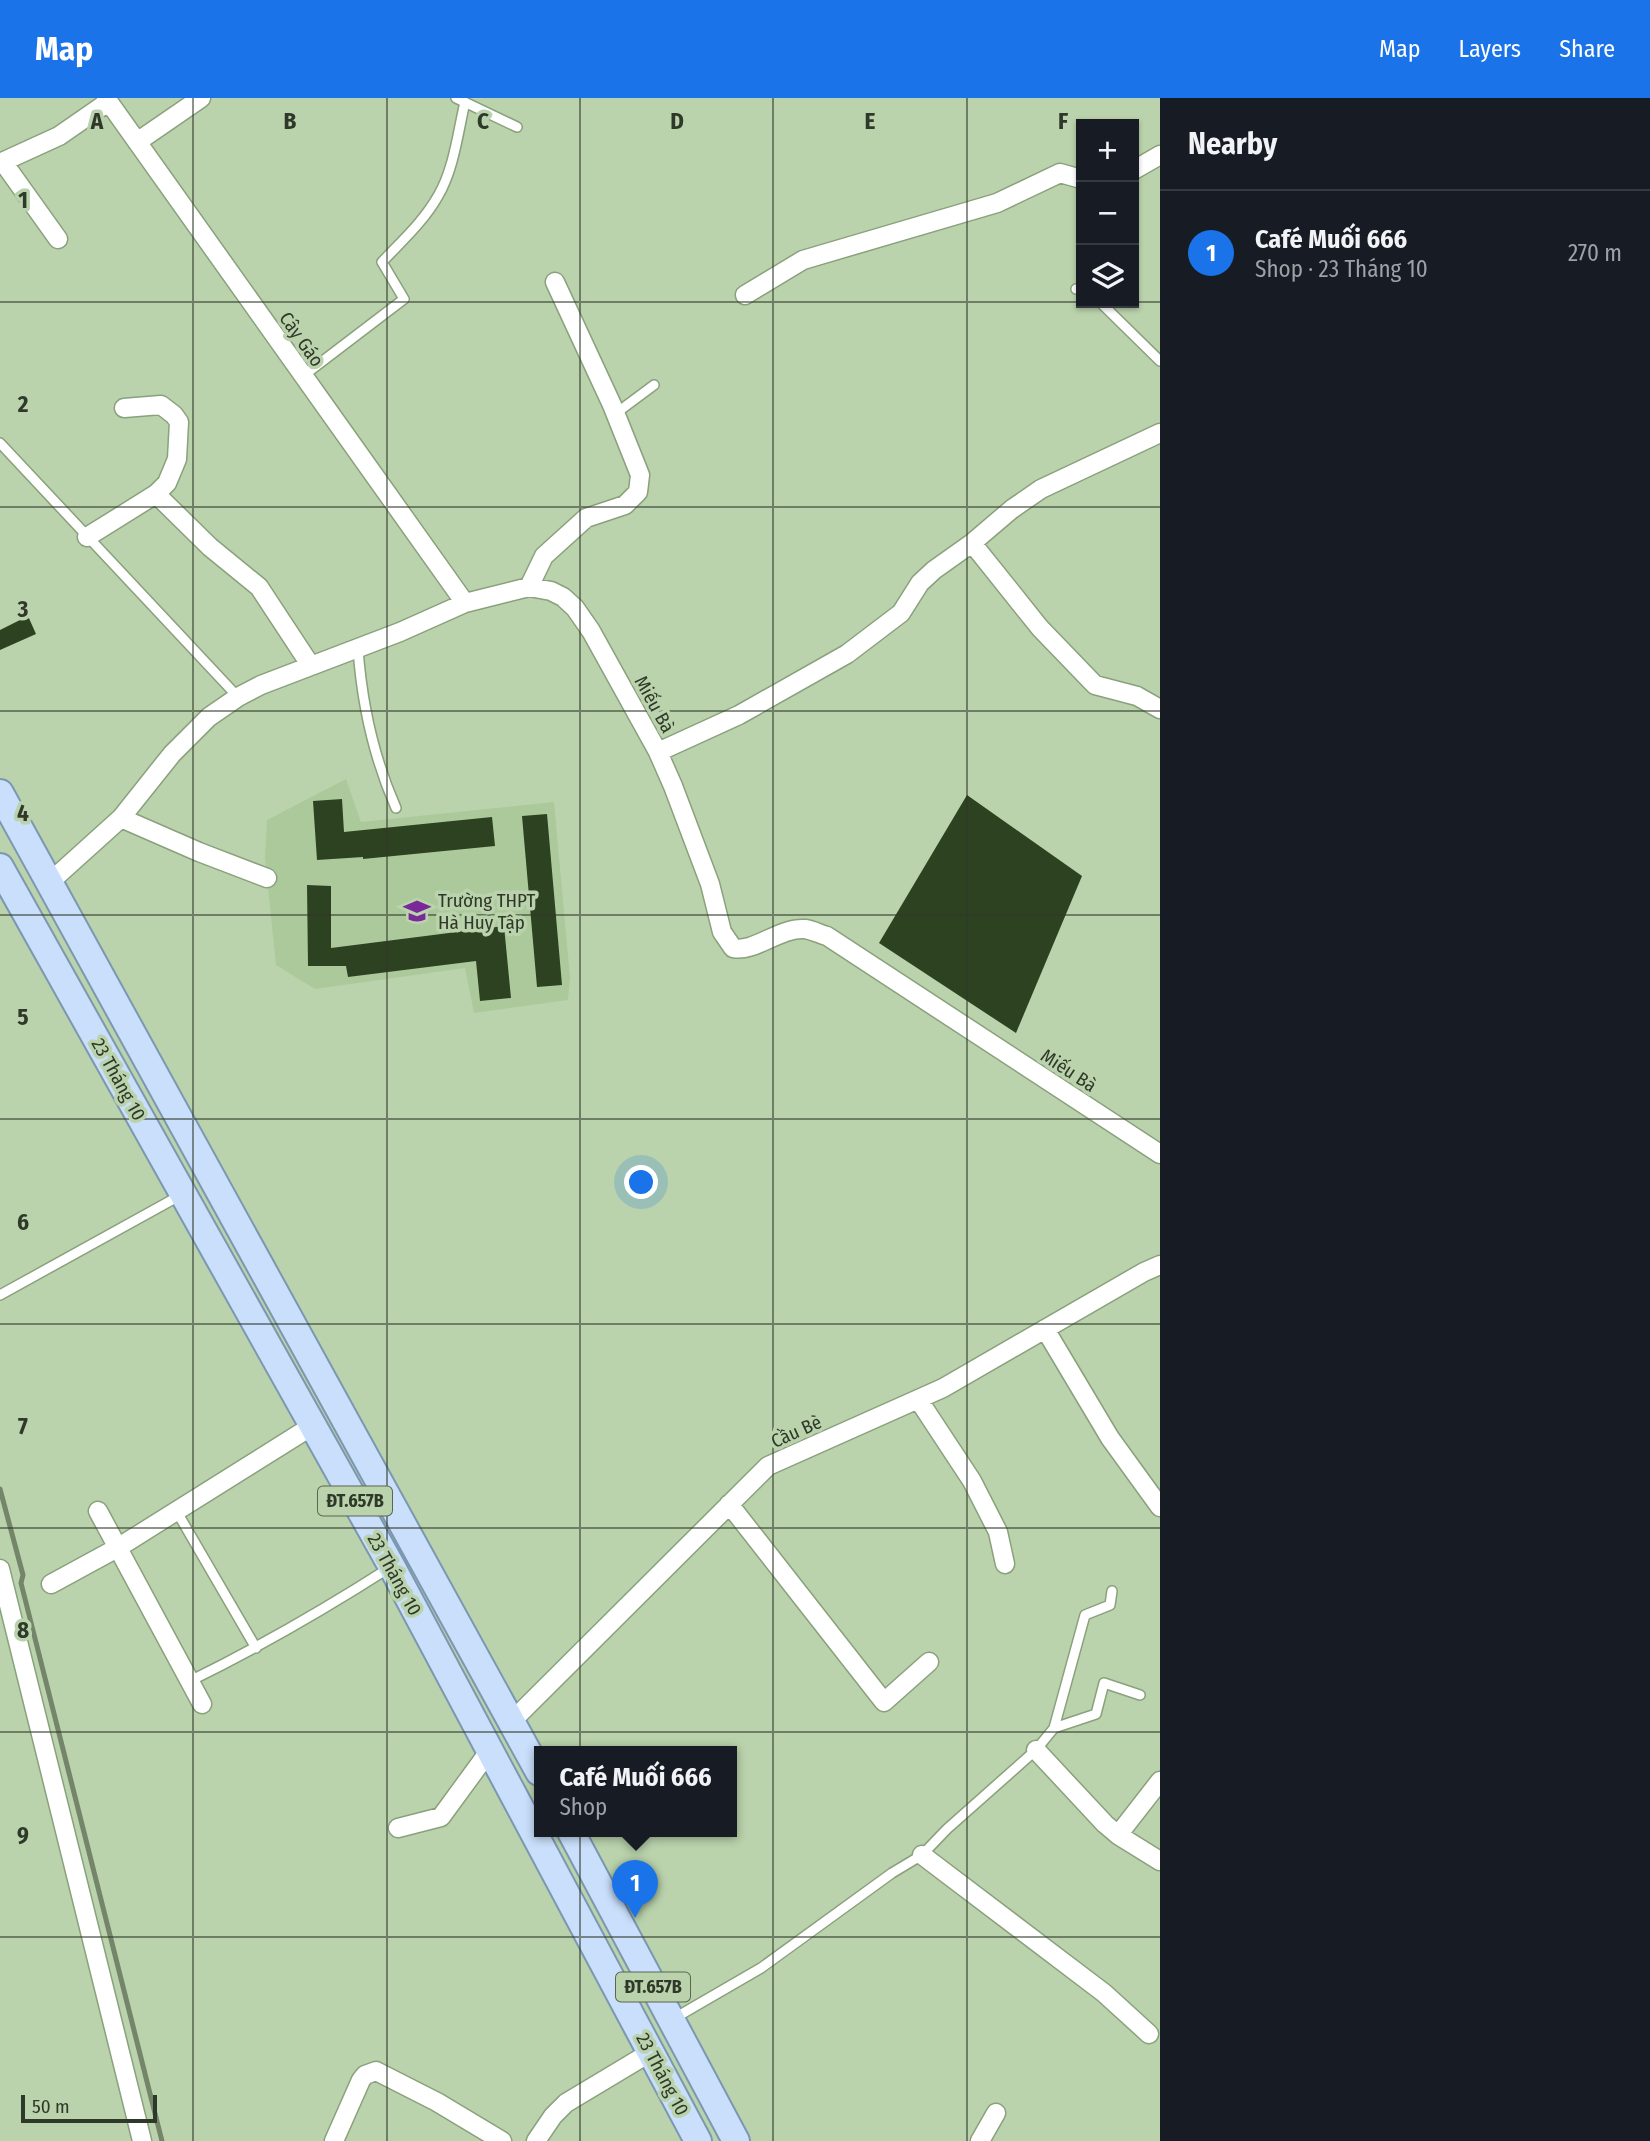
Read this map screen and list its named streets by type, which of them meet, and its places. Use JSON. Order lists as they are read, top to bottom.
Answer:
{
  "streets": {
    "main road": ["23 Tháng 10", "ĐT.657B"],
    "street": ["Cây Gáo", "Miếu Bà", "Cầu Bè"]
  },
  "crossings": [
    ["23 Tháng 10", "Cầu Bè"]
  ],
  "places": {
    "school or university": ["Trường THPT Hà Huy Tập"]
  },
  "scale_bar": "50 m",
  "page": {
    "header": "Map",
    "nav": ["Map", "Layers", "Share"],
    "heading": "Nearby",
    "map_buttons": ["+", "−"],
    "list": [
      {
        "mark": "1",
        "name": "Café Muối 666",
        "note": "Shop · 23 Tháng 10",
        "value": "270 m"
      }
    ],
    "popup": ["Café Muối 666", "Shop"],
    "pins": "1",
    "scale": "50 m"
  },
  "grid": {
    "columns": [
      "A",
      "B",
      "C",
      "D",
      "E",
      "F"
    ],
    "rows": [
      "1",
      "2",
      "3",
      "4",
      "5",
      "6",
      "7",
      "8",
      "9"
    ]
  }
}
